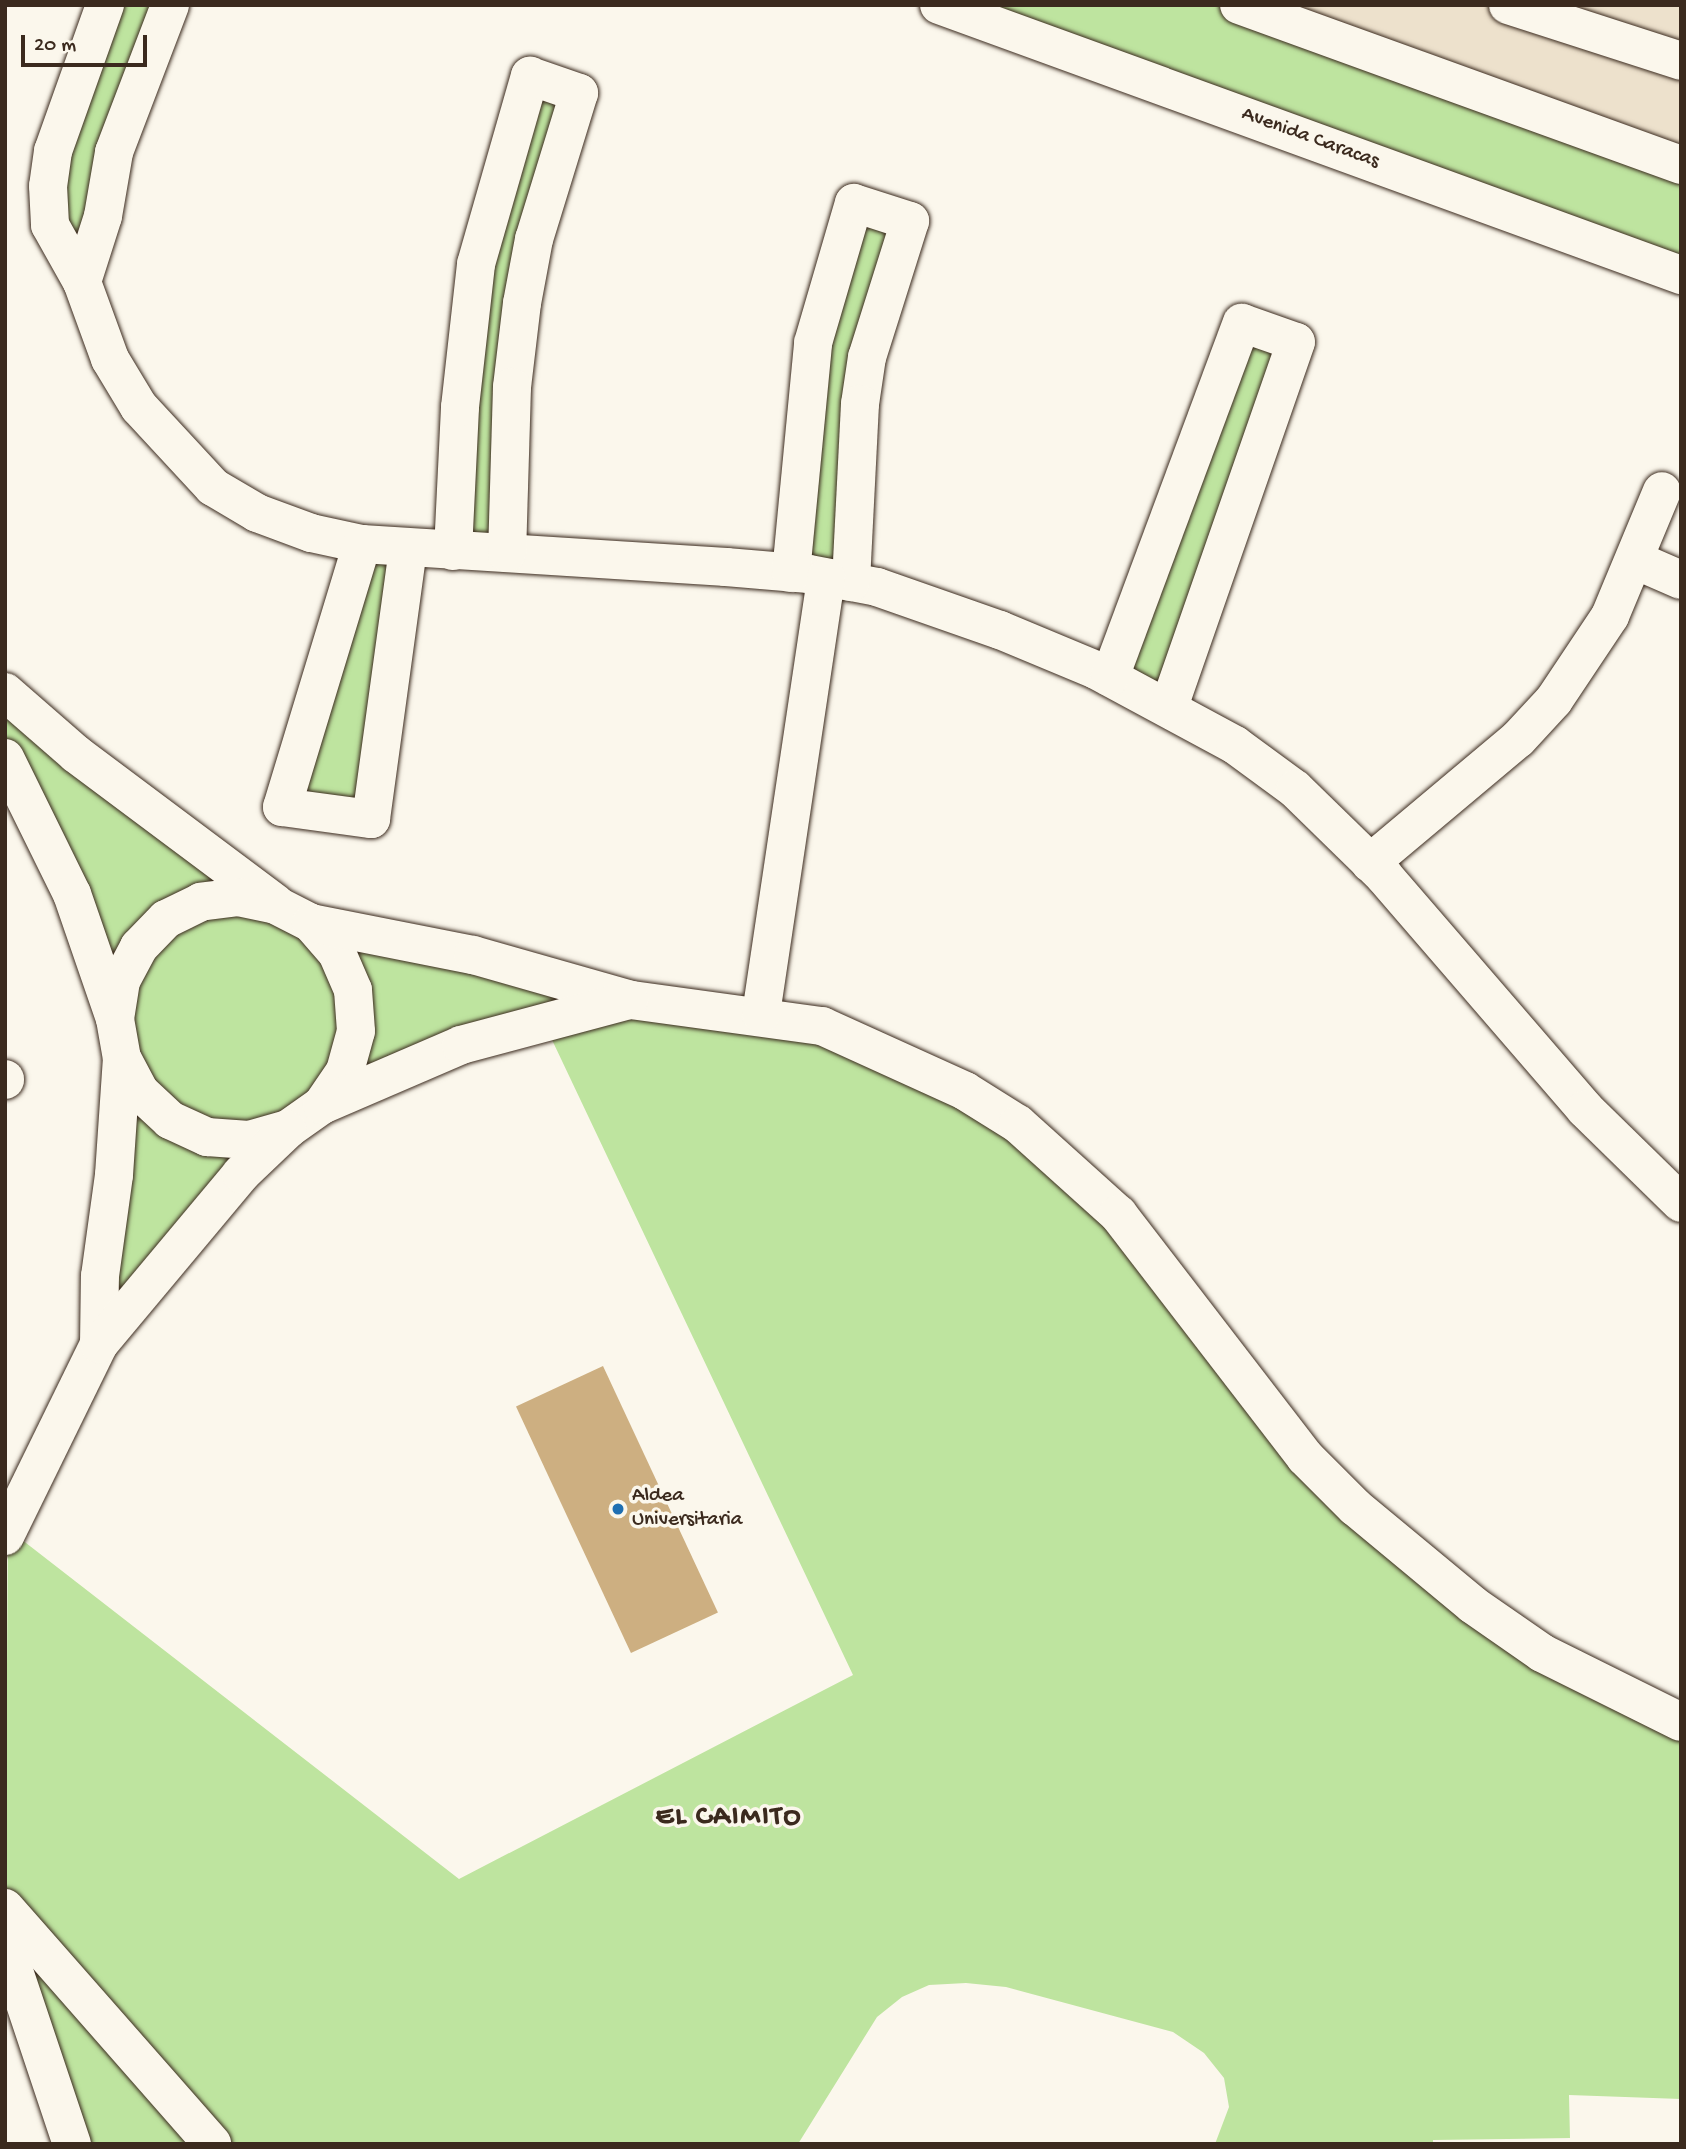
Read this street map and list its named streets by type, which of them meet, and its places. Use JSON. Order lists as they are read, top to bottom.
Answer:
{
  "streets": {
    "street": ["Avenida Caracas"]
  },
  "districts": ["EL CAIMITO"],
  "places": ["Aldea Universitaria"],
  "scale_bar": "20 m"
}
